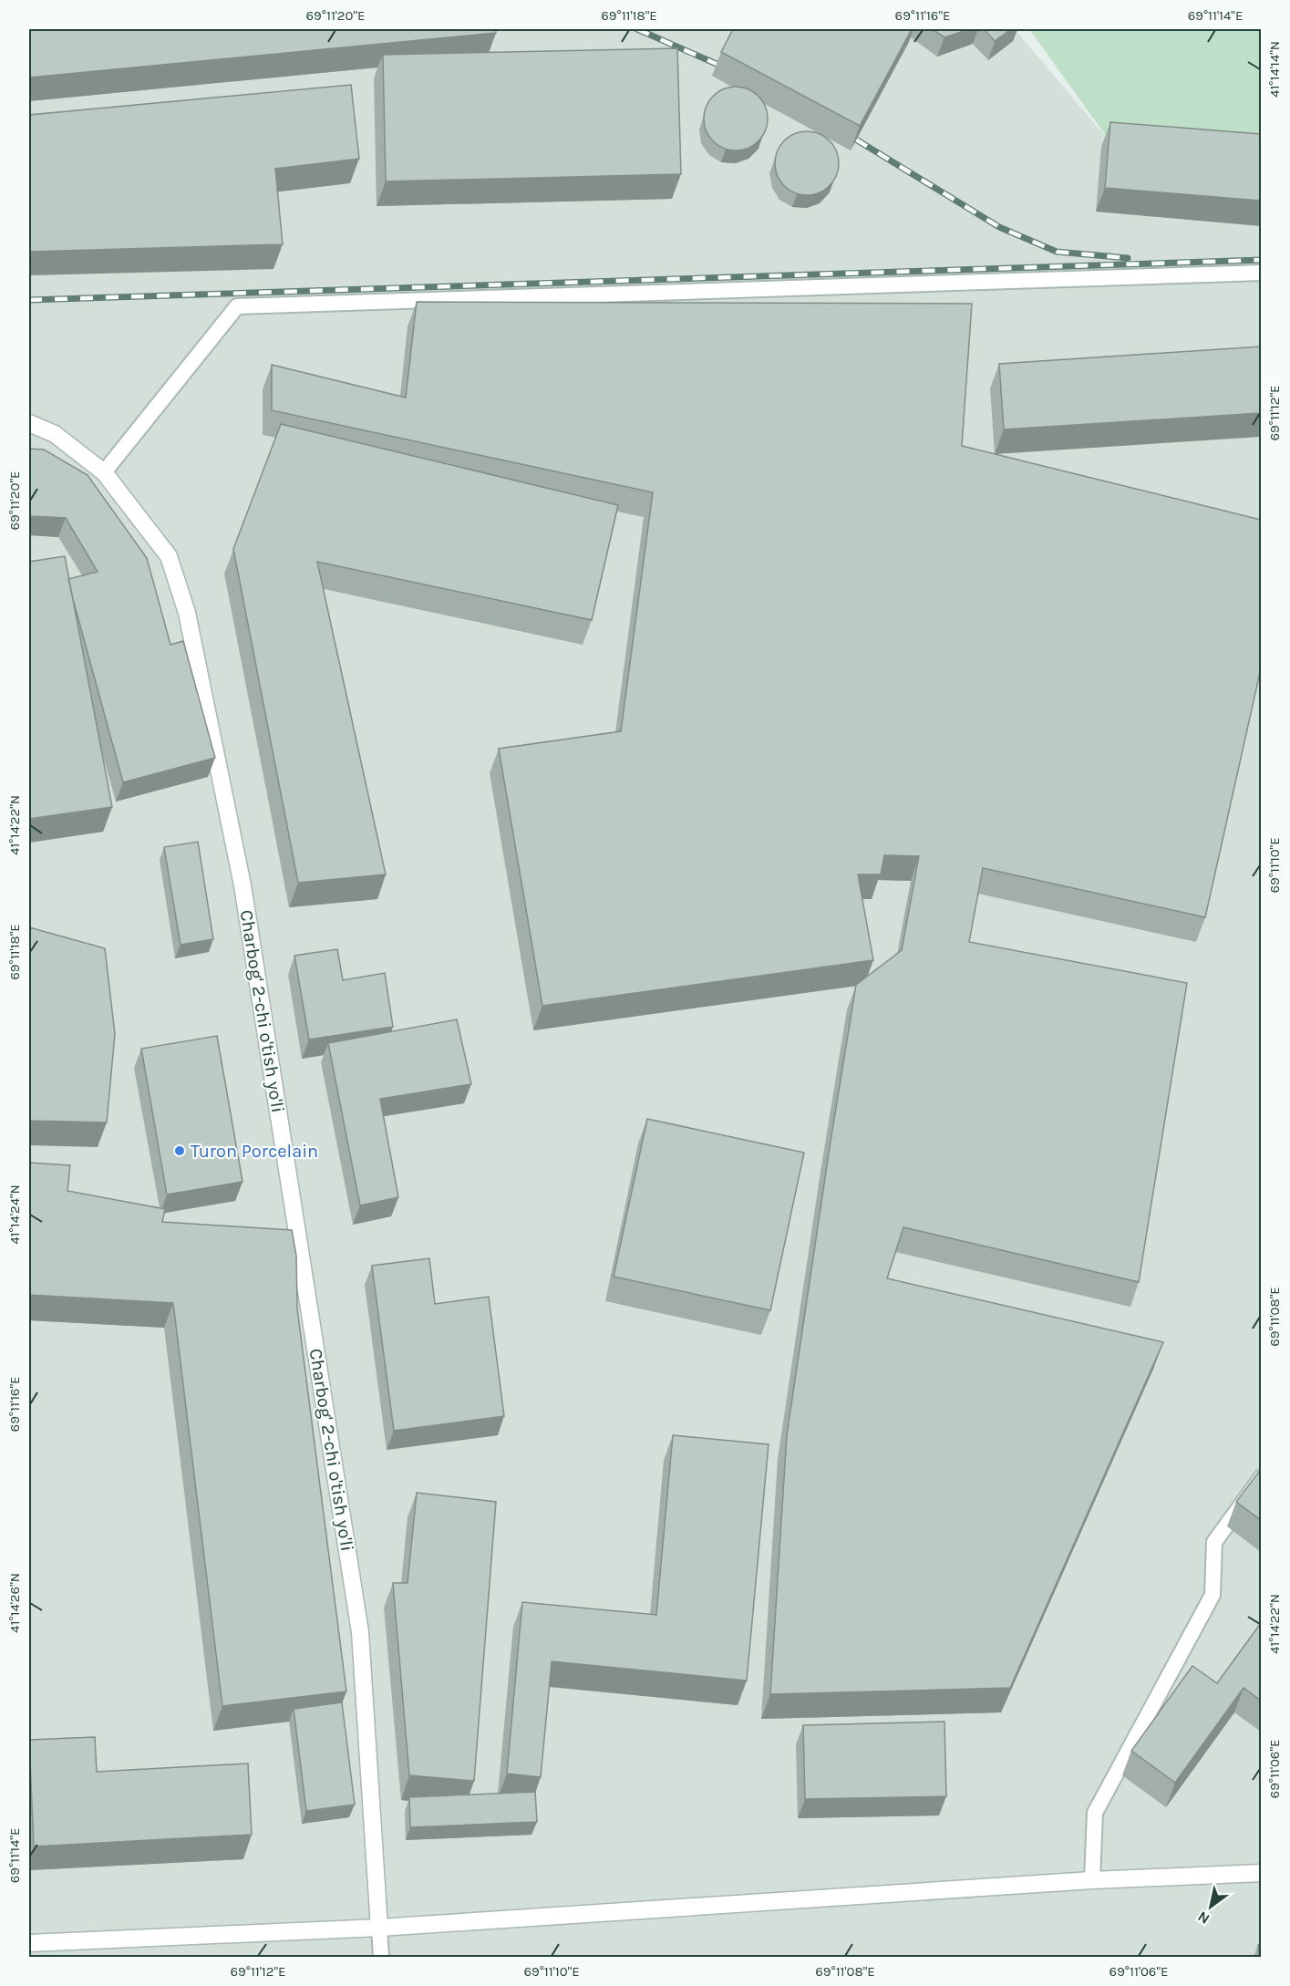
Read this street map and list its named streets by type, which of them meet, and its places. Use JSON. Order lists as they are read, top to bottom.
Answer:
{
  "streets": {
    "street": ["Charbog' 2-chi o'tish yo'li"]
  },
  "places": ["Turon Porcelain"],
  "north": "bottom left",
  "coordinates": [
    "69°11'20\"E",
    "69°11'18\"E",
    "69°11'16\"E",
    "69°11'14\"E",
    "41°14'14\"N",
    "69°11'12\"E",
    "41°14'22\"N",
    "69°11'10\"E",
    "41°14'24\"N",
    "69°11'08\"E",
    "41°14'26\"N",
    "69°11'06\"E"
  ]
}
